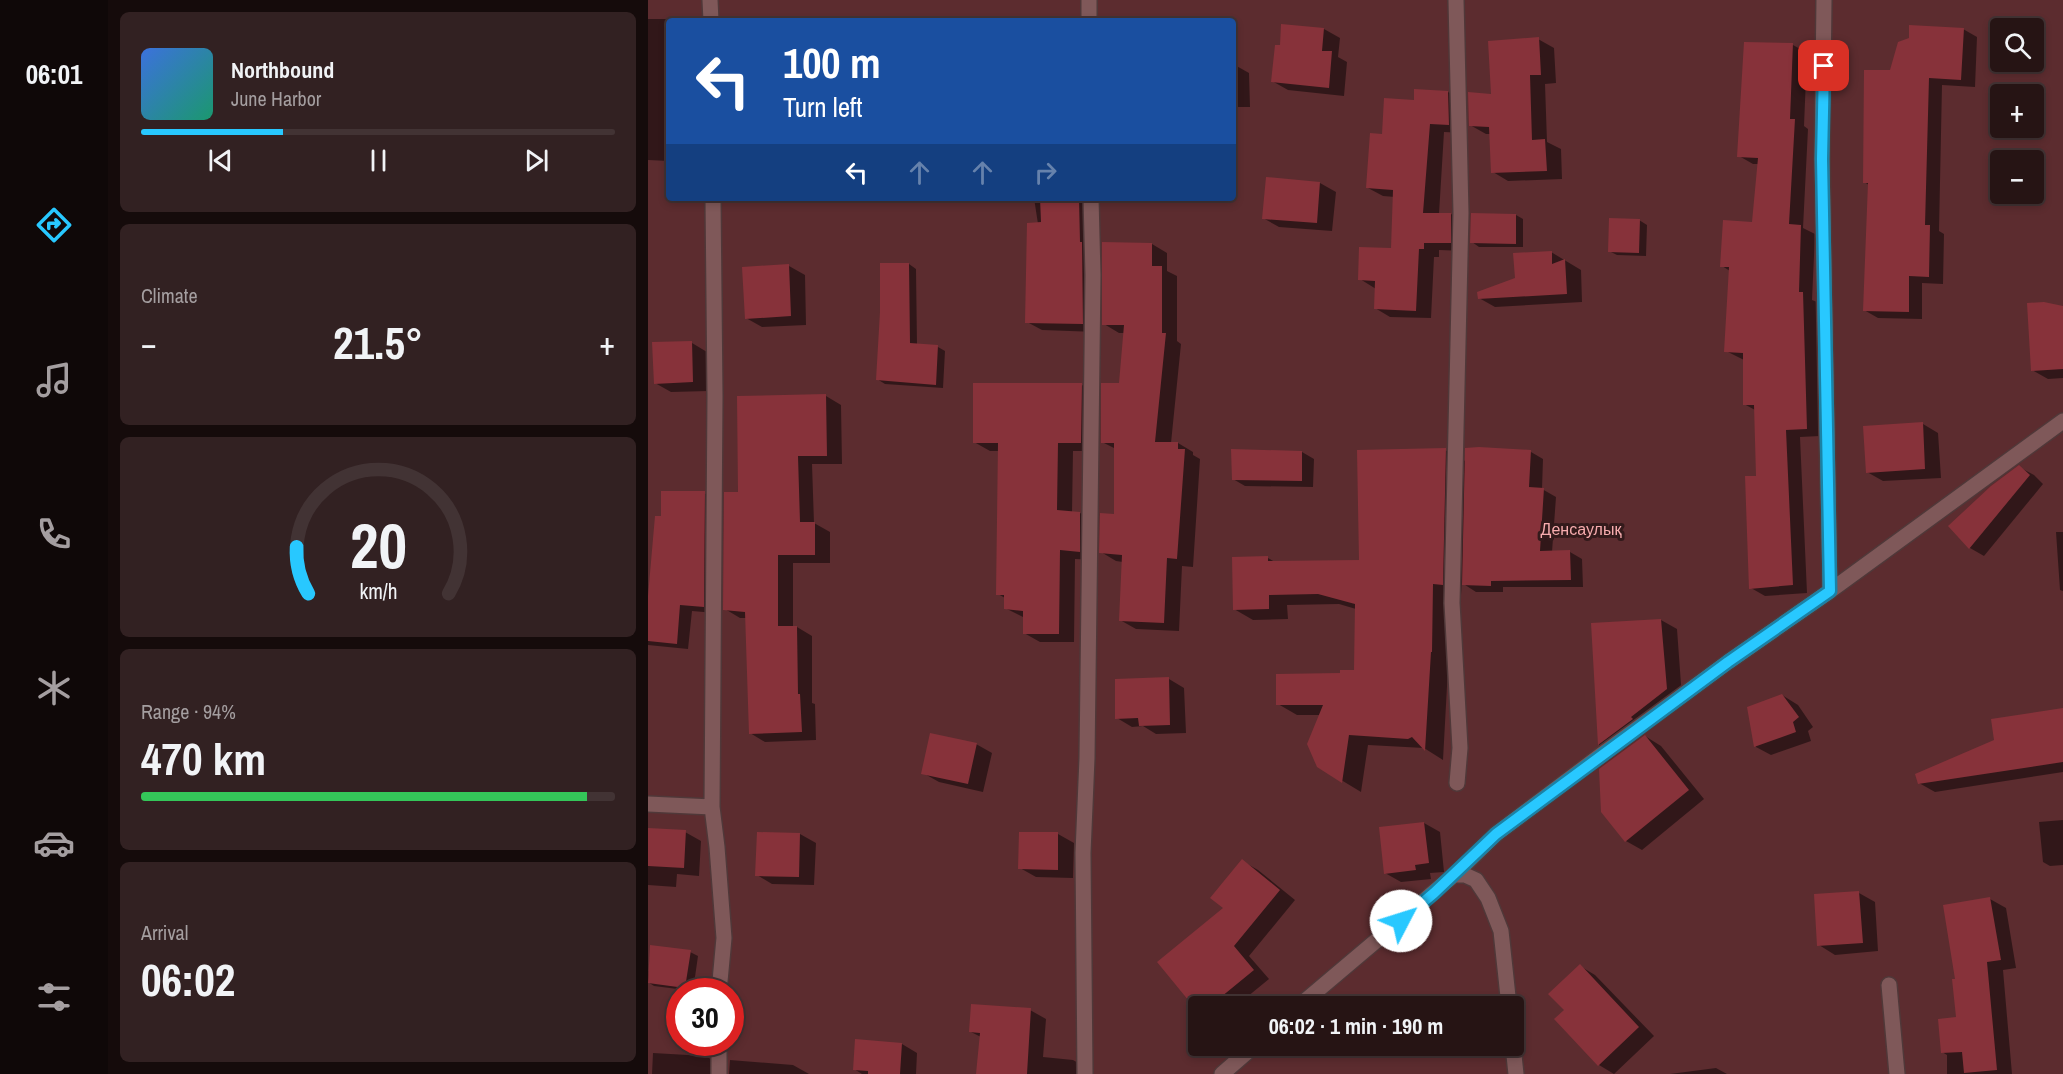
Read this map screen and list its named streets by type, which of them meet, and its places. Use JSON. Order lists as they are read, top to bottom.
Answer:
{
  "parks": ["Денсаулық"],
  "page": {
    "tabs": "06:01",
    "map_buttons": ["+", "−"],
    "turn": ["100 m", "Turn left"],
    "song": ["Northbound", "June Harbor"],
    "tile": [
      "Climate",
      ["Range · 94%", "470 km"],
      ["Arrival", "06:02"]
    ],
    "heat": ["−", "21.5°", "+"],
    "limit": "30",
    "trip": "06:02 · 1 min · 190 m",
    "gauge": ["20", "km/h"]
  }
}
